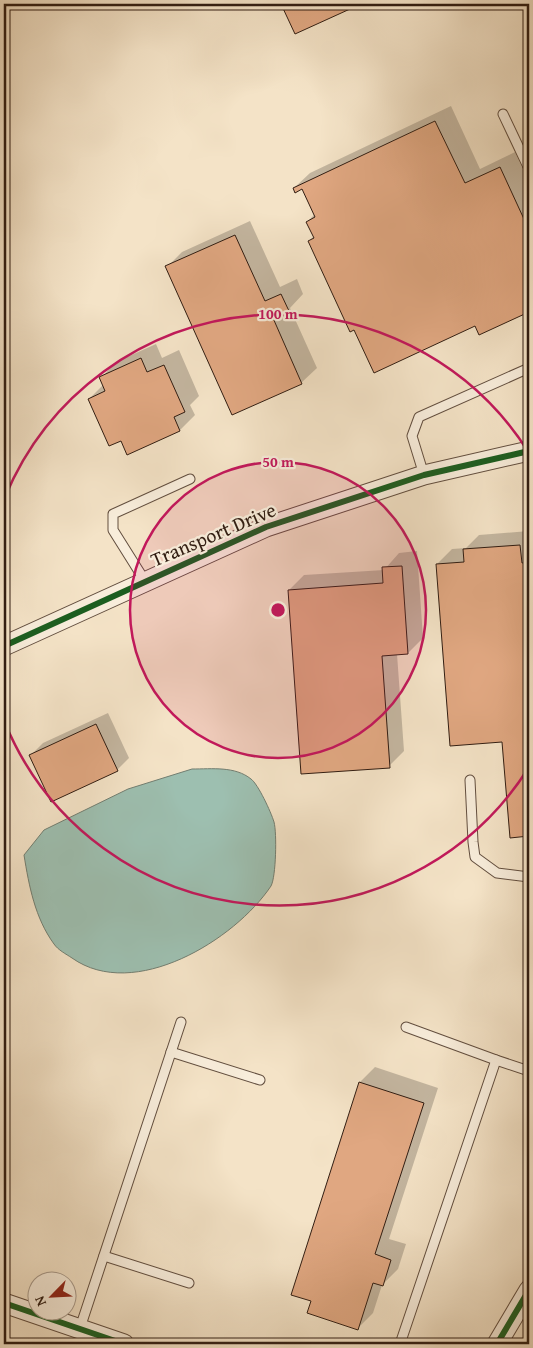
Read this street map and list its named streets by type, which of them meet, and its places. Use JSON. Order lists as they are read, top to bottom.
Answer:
{
  "streets": {
    "street": ["Transport Drive"]
  },
  "north": "bottom left",
  "rings": ["100 m", "50 m"]
}
